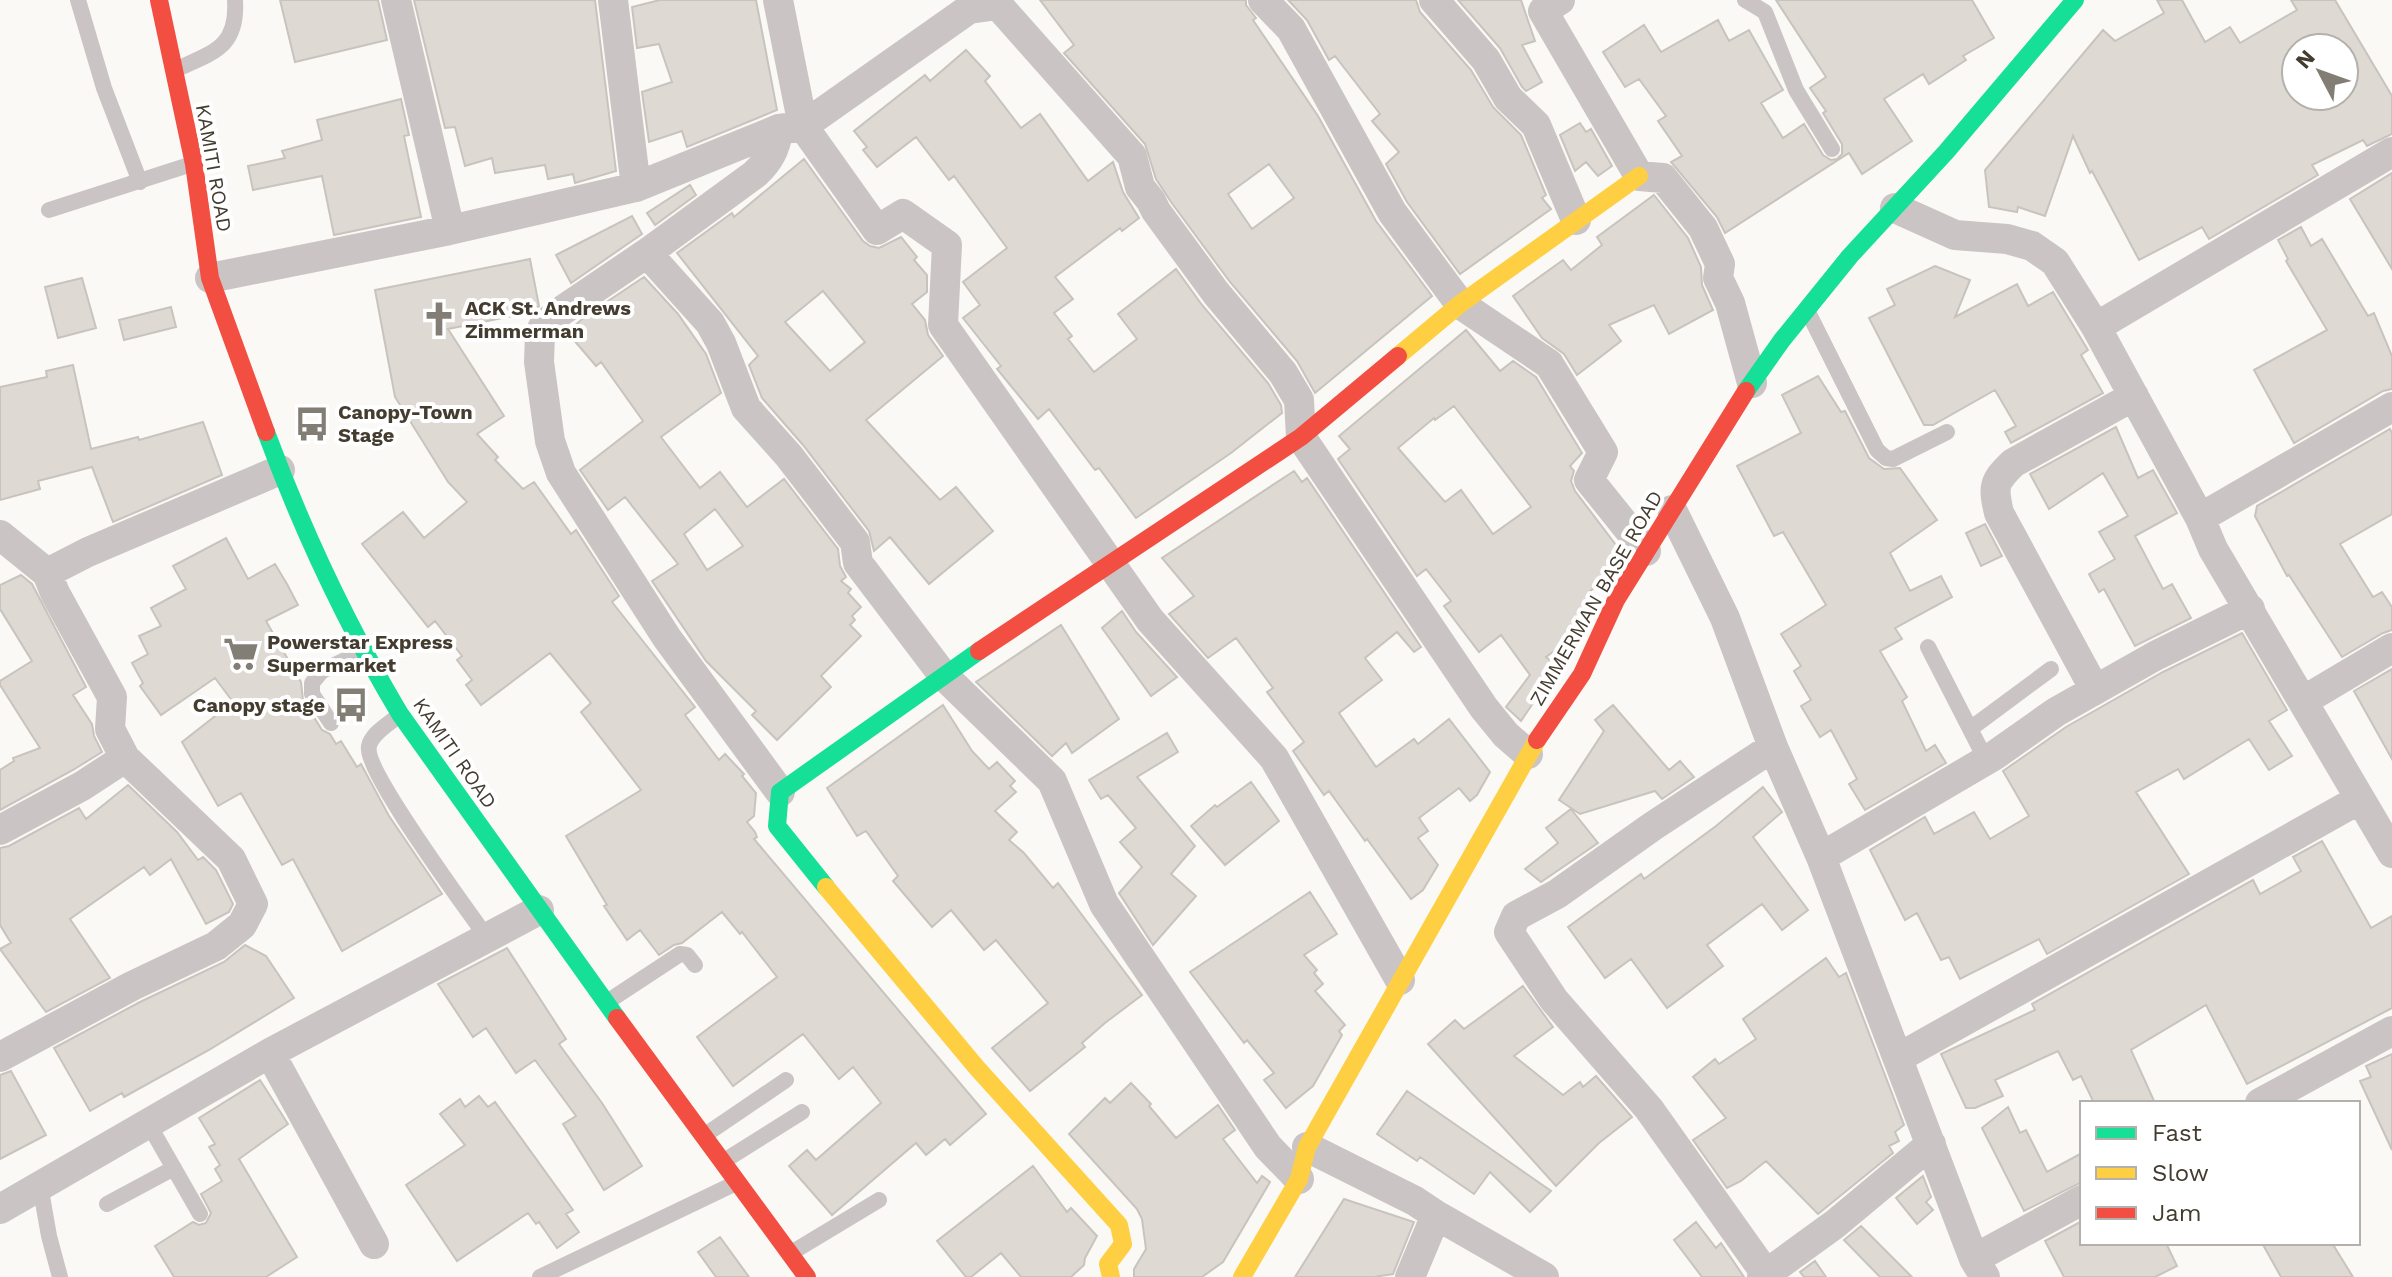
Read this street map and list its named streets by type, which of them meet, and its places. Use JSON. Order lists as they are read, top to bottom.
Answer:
{
  "streets": {
    "street": ["KAMITI ROAD", "ZIMMERMAN BASE ROAD"]
  },
  "places": {
    "church": ["ACK St. Andrews Zimmerman"],
    "bus stop": ["Canopy-Town Stage", "Canopy stage"],
    "supermarket": ["Powerstar Express Supermarket"]
  },
  "legend": ["Fast", "Slow", "Jam"],
  "north": "top left"
}
